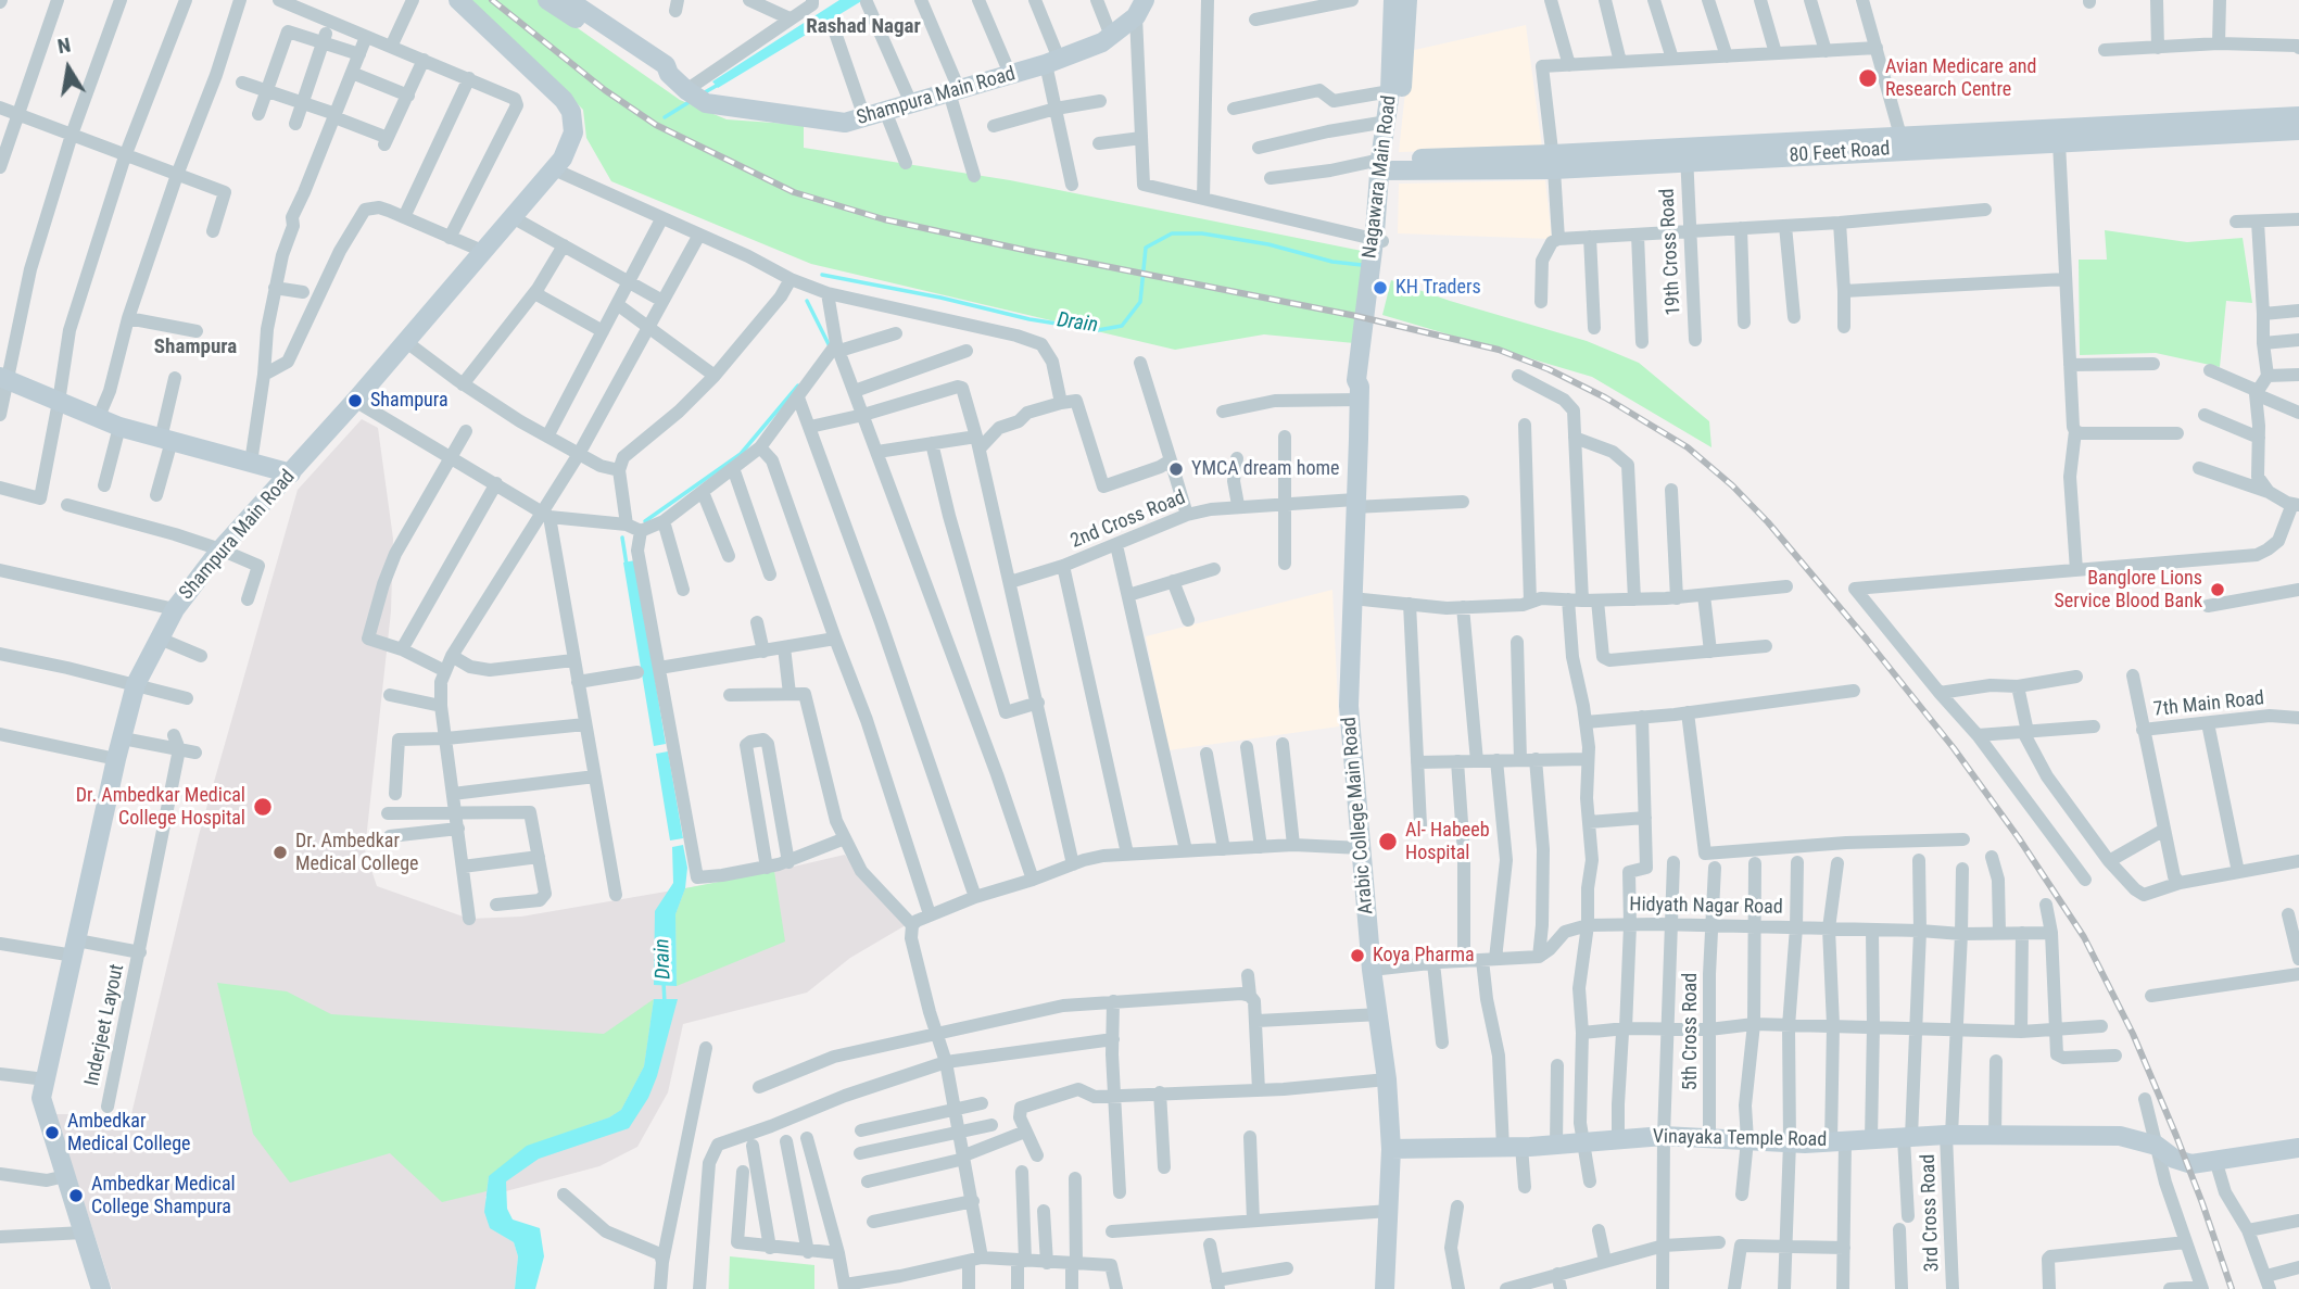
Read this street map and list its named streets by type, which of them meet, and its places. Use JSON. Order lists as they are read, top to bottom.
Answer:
{
  "streets": {
    "street": [
      "Shampura Main Road",
      "80 Feet Road",
      "Nagawara Main Road",
      "19th Cross Road",
      "2nd Cross Road",
      "7th Main Road",
      "Arabic College Main Road",
      "Hidyath Nagar Road",
      "Inderjeet Layout",
      "5th Cross Road",
      "Vinayaka Temple Road",
      "3rd Cross Road"
    ]
  },
  "crossings": [
    ["Shampura Main Road", "Inderjeet Layout"],
    ["80 Feet Road", "Nagawara Main Road"],
    ["80 Feet Road", "19th Cross Road"],
    ["Nagawara Main Road", "Arabic College Main Road"],
    ["2nd Cross Road", "Arabic College Main Road"],
    ["Arabic College Main Road", "Vinayaka Temple Road"],
    ["Hidyath Nagar Road", "5th Cross Road"],
    ["Hidyath Nagar Road", "3rd Cross Road"],
    ["5th Cross Road", "Vinayaka Temple Road"],
    ["Vinayaka Temple Road", "3rd Cross Road"]
  ],
  "districts": ["Rashad Nagar", "Shampura"],
  "water": ["Drain"],
  "places": [
    "Avian Medicare and Research Centre",
    "KH Traders",
    "Shampura",
    "YMCA dream home",
    "Banglore Lions Service Blood Bank",
    "Dr. Ambedkar Medical College Hospital",
    "Al- Habeeb Hospital",
    "Dr. Ambedkar Medical College",
    "Koya Pharma",
    "Ambedkar Medical College",
    "Ambedkar Medical College Shampura"
  ],
  "north": "top"
}
